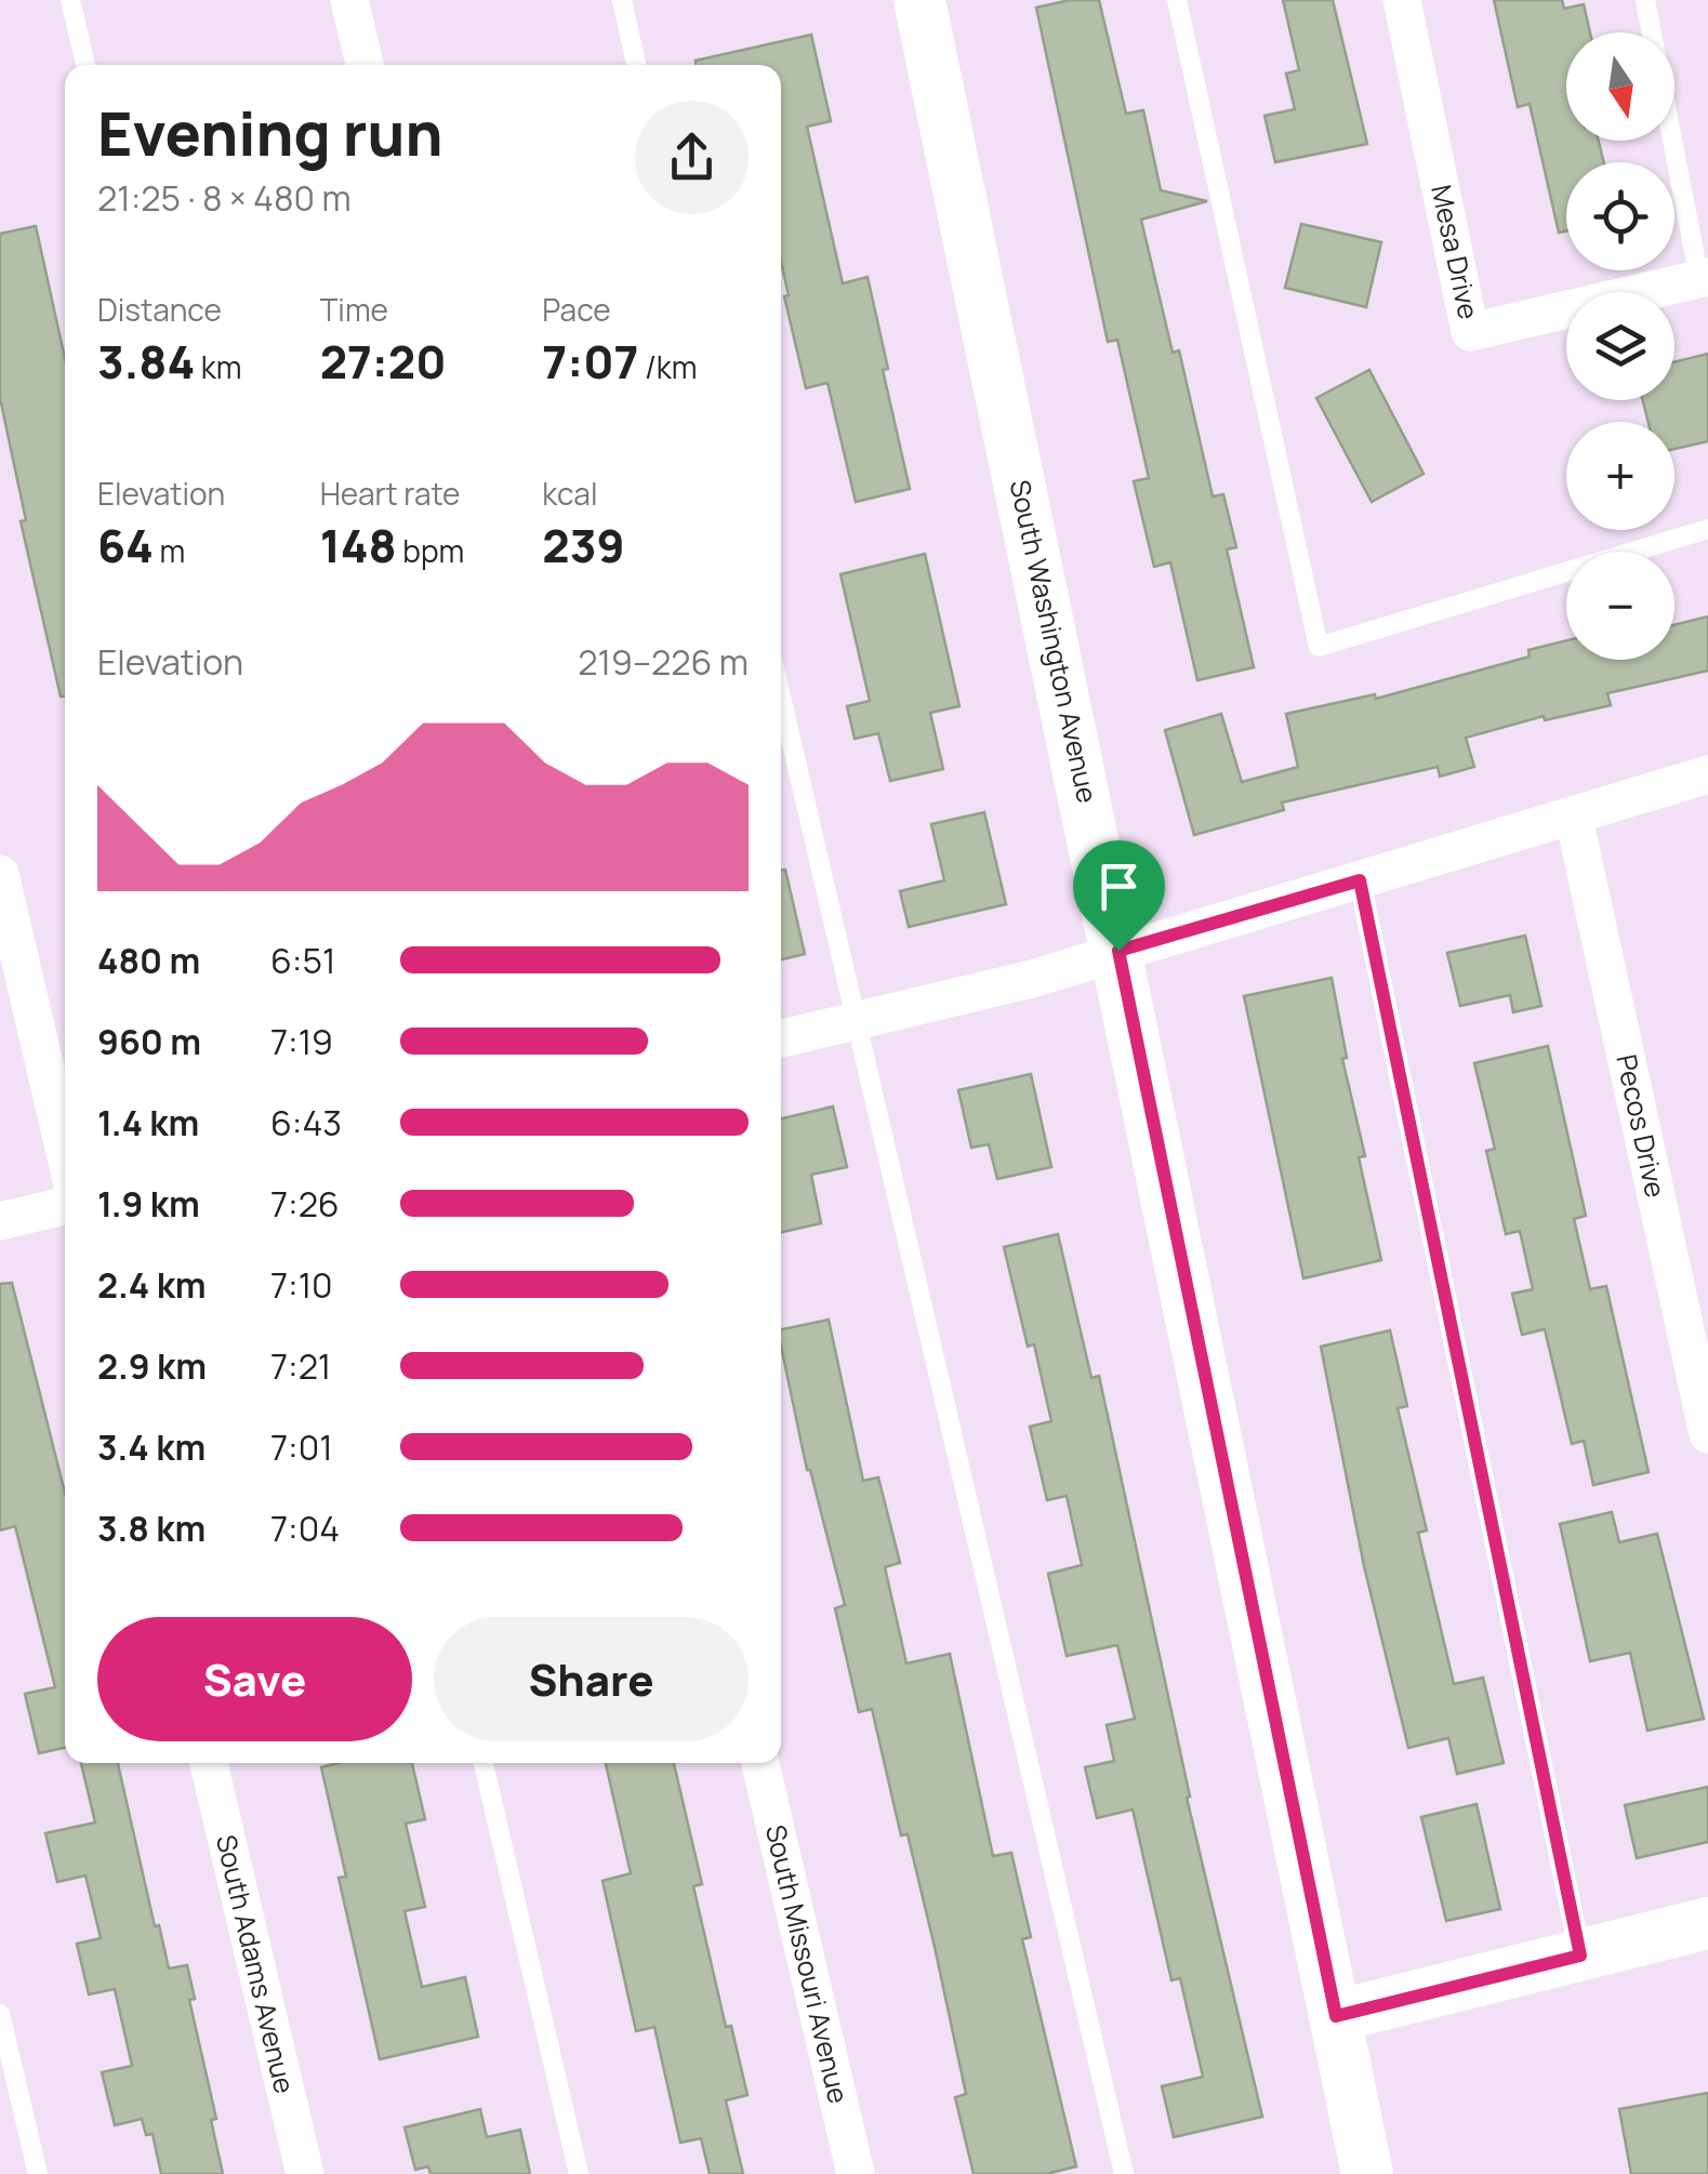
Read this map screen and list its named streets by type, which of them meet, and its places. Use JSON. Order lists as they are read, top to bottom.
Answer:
{
  "streets": {
    "street": [
      "Mesa Drive",
      "South Washington Avenue",
      "Pecos Drive",
      "South Adams Avenue",
      "South Missouri Avenue"
    ]
  },
  "north": "bottom",
  "page": {
    "map_buttons": ["+", "−"],
    "heading": ["Evening run", "21:25 · 8 × 480 m"],
    "stats": [
      ["Distance", "3.84 km"],
      ["Time", "27:20"],
      ["Pace", "7:07 /km"],
      ["Elevation", "64 m"],
      ["Heart rate", "148 bpm"],
      ["kcal", "239"]
    ],
    "chart": ["Elevation", "219–226 m"],
    "list": [
      {
        "name": "480 m",
        "note": "6:51"
      },
      {
        "name": "960 m",
        "note": "7:19"
      },
      {
        "name": "1.4 km",
        "note": "6:43"
      },
      {
        "name": "1.9 km",
        "note": "7:26"
      },
      {
        "name": "2.4 km",
        "note": "7:10"
      },
      {
        "name": "2.9 km",
        "note": "7:21"
      },
      {
        "name": "3.4 km",
        "note": "7:01"
      },
      {
        "name": "3.8 km",
        "note": "7:04"
      }
    ],
    "buttons": ["Save", "Share"]
  }
}
